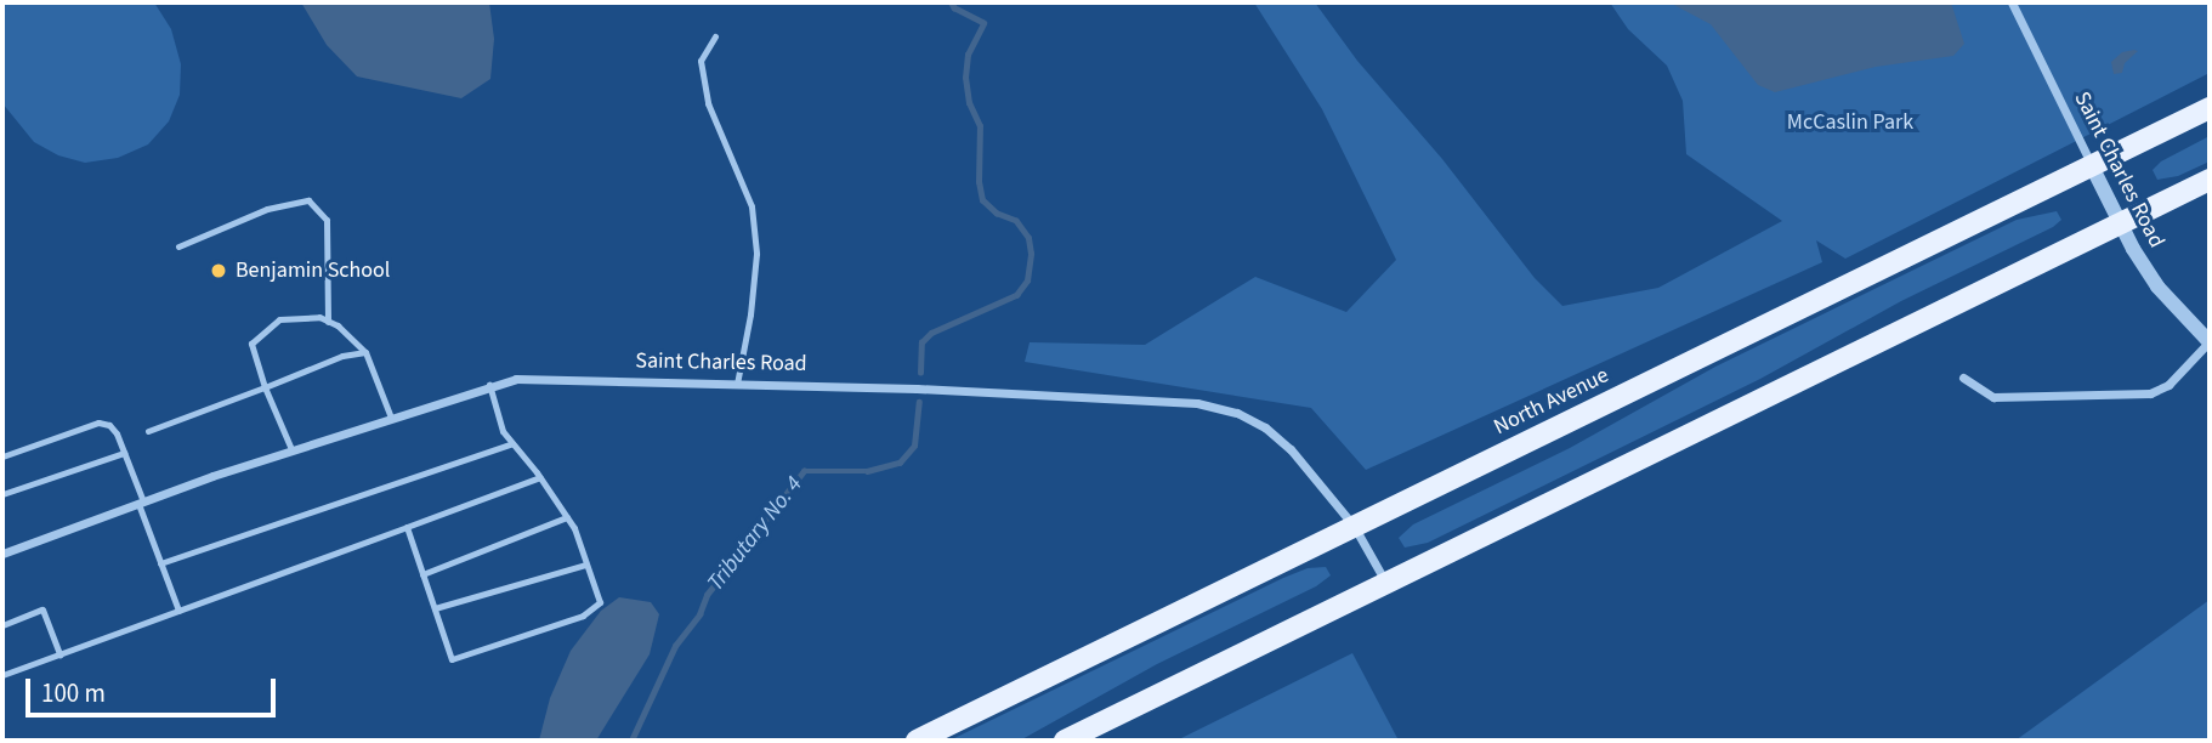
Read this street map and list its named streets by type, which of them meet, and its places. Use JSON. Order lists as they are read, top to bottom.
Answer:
{
  "streets": {
    "main road": ["North Avenue"],
    "street": ["Saint Charles Road"]
  },
  "crossings": [
    ["Saint Charles Road", "North Avenue"]
  ],
  "water": ["Tributary No. 4"],
  "parks": ["McCaslin Park"],
  "places": ["Benjamin School"],
  "scale_bar": "100 m"
}
